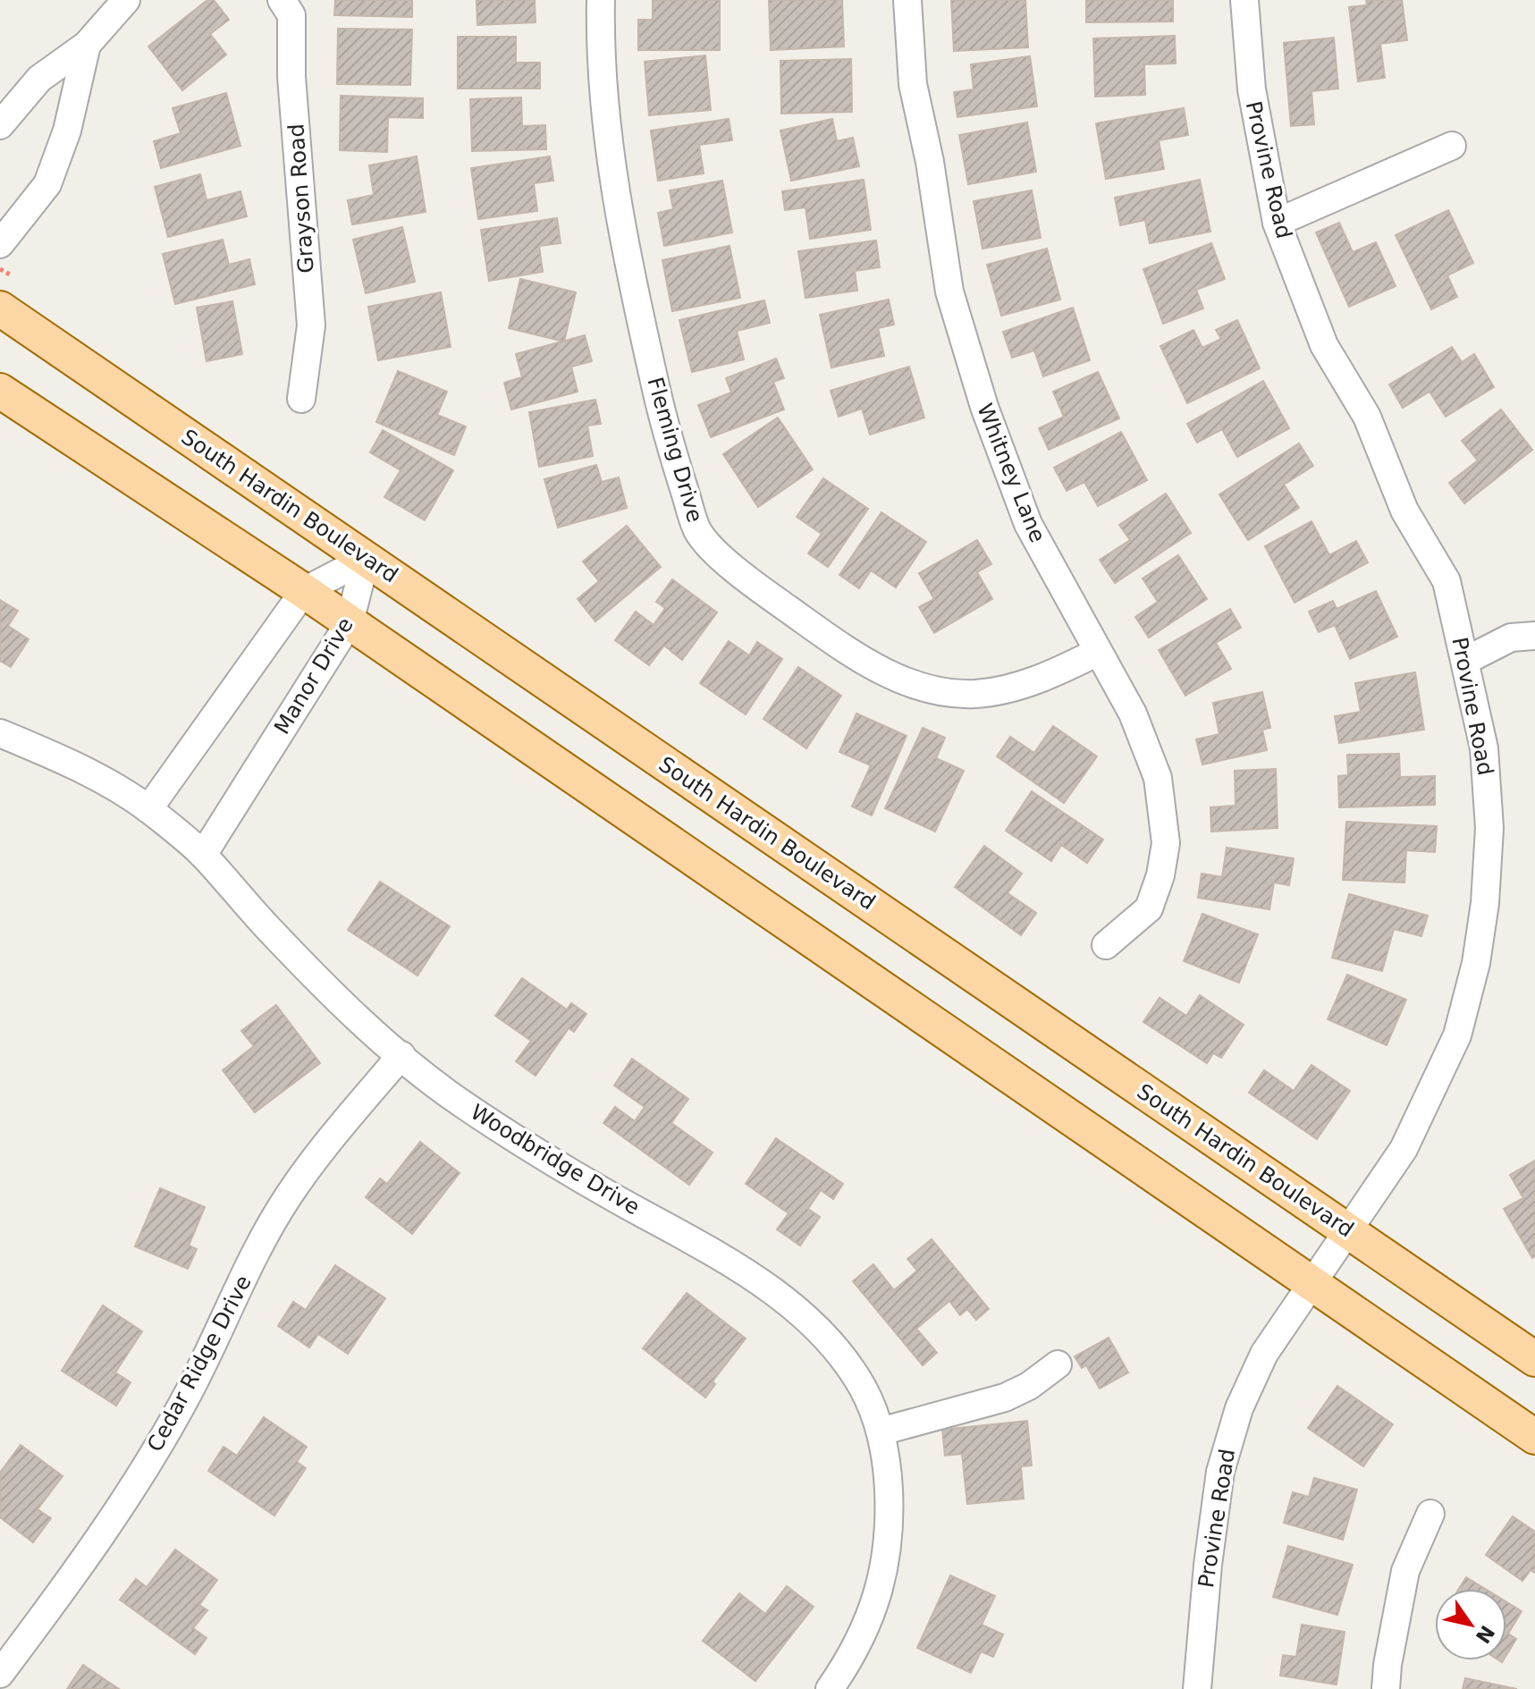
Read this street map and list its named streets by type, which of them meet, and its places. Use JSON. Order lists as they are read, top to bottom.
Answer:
{
  "streets": {
    "main road": ["South Hardin Boulevard"],
    "street": [
      "Provine Road",
      "Grayson Road",
      "Fleming Drive",
      "Whitney Lane",
      "Manor Drive",
      "Woodbridge Drive",
      "Cedar Ridge Drive"
    ]
  },
  "crossings": [
    ["Provine Road", "South Hardin Boulevard"],
    ["Fleming Drive", "Whitney Lane"],
    ["South Hardin Boulevard", "Manor Drive"],
    ["Manor Drive", "Woodbridge Drive"],
    ["Woodbridge Drive", "Cedar Ridge Drive"]
  ],
  "north": "bottom right"
}
